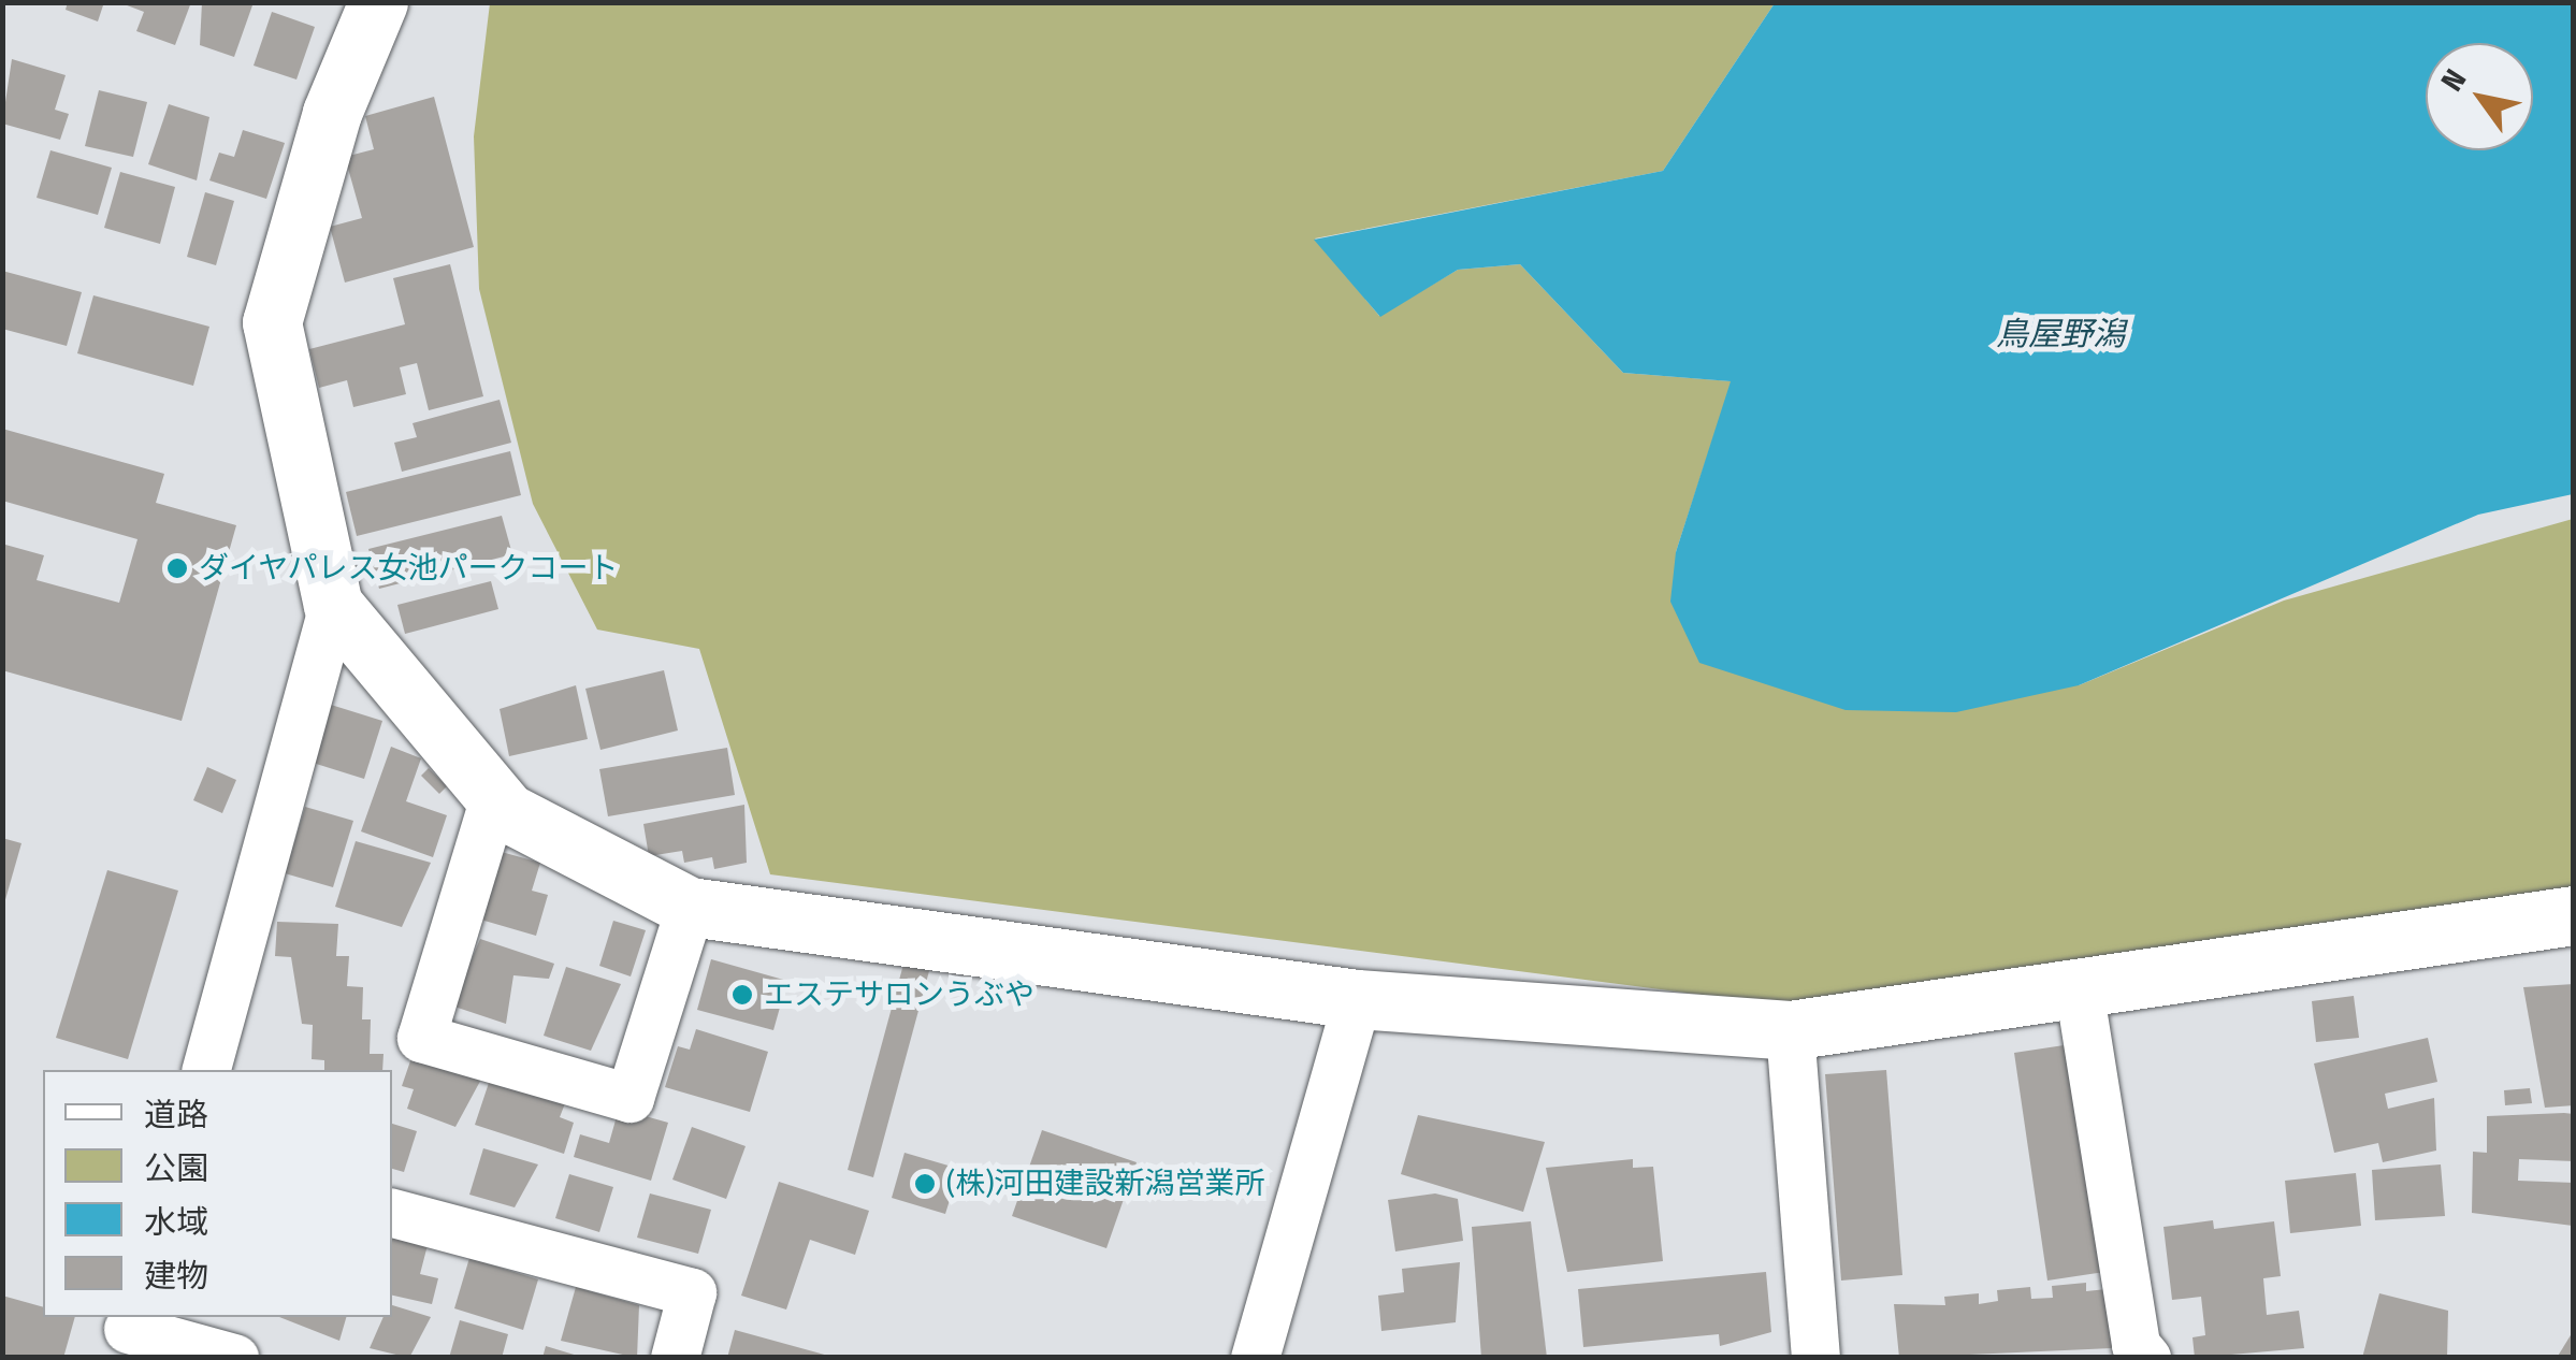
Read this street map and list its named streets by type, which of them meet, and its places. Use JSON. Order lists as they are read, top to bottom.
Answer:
{
  "water": ["鳥屋野潟"],
  "places": ["ダイヤパレス女池パークコート", "エステサロンうぶや", "(株)河田建設新潟営業所"],
  "legend": [
    "道路",
    "公園",
    "水域",
    "建物"
  ],
  "north": "top left"
}
